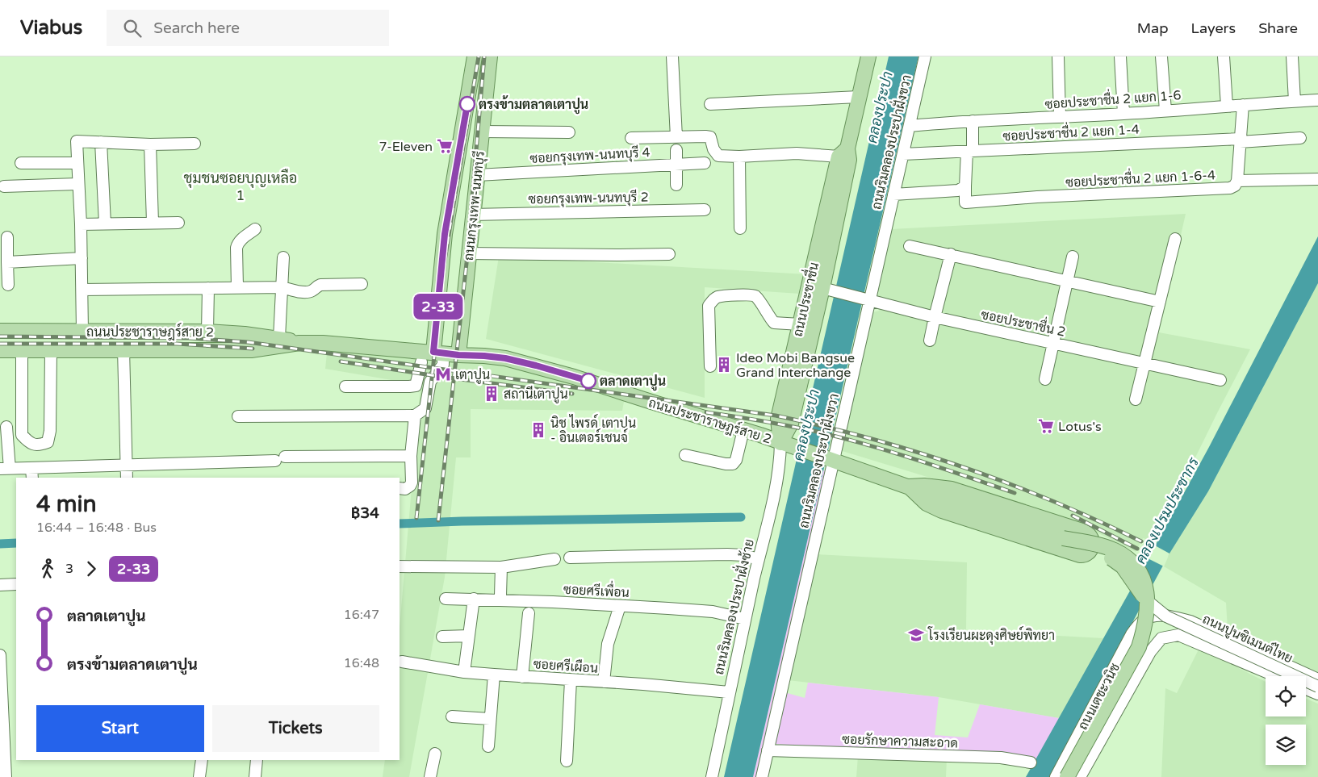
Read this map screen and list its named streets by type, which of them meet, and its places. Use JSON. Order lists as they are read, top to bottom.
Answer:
{
  "streets": {
    "main road": [
      "ถนนกรุงเทพ-นนทบุรี",
      "ถนนประชาชื่น",
      "ถนนประชาราษฎร์สาย 2",
      "ถนนเตชะวนิช"
    ],
    "street": [
      "ซอยประชาชื่น 2 แยก 1-6",
      "ซอยประชาชื่น 2 แยก 1-4",
      "ถนนริมคลองประปาฝั่งขวา",
      "ซอยกรุงเทพ-นนทบุรี 4",
      "ซอยประชาชื่น 2 แยก 1-6-4",
      "ซอยกรุงเทพ-นนทบุรี 2",
      "ซอยประชาชื่น 2",
      "ซอยศรีเพื่อน",
      "ถนนริมคลองประปาฝั่งซ้าย",
      "ถนนปูนซิเมนต์ไทย",
      "ซอยศรีเผือน",
      "ซอยรักษาความสะอาด"
    ]
  },
  "crossings": [
    ["ซอยประชาชื่น 2 แยก 1-6", "ถนนริมคลองประปาฝั่งขวา"],
    ["ซอยประชาชื่น 2 แยก 1-4", "ถนนริมคลองประปาฝั่งขวา"],
    ["ถนนริมคลองประปาฝั่งขวา", "ซอยประชาชื่น 2"],
    ["ถนนริมคลองประปาฝั่งขวา", "ถนนประชาราษฎร์สาย 2"],
    ["ถนนริมคลองประปาฝั่งขวา", "ซอยรักษาความสะอาด"],
    ["ซอยกรุงเทพ-นนทบุรี 4", "ถนนกรุงเทพ-นนทบุรี"],
    ["ซอยกรุงเทพ-นนทบุรี 2", "ถนนกรุงเทพ-นนทบุรี"],
    ["ถนนกรุงเทพ-นนทบุรี", "ถนนประชาราษฎร์สาย 2"],
    ["ถนนประชาชื่น", "ซอยประชาชื่น 2"],
    ["ถนนประชาชื่น", "ถนนประชาราษฎร์สาย 2"],
    ["ถนนประชาชื่น", "ถนนริมคลองประปาฝั่งซ้าย"],
    ["ถนนประชาราษฎร์สาย 2", "ถนนริมคลองประปาฝั่งซ้าย"],
    ["ถนนประชาราษฎร์สาย 2", "ถนนปูนซิเมนต์ไทย"],
    ["ถนนประชาราษฎร์สาย 2", "ถนนเตชะวนิช"],
    ["ซอยศรีเพื่อน", "ถนนริมคลองประปาฝั่งซ้าย"],
    ["ถนนริมคลองประปาฝั่งซ้าย", "ซอยศรีเผือน"],
    ["ถนนปูนซิเมนต์ไทย", "ถนนเตชะวนิช"]
  ],
  "districts": ["ชุมชนซอยบุญเหลือ 1"],
  "water": ["คลองประปา", "คลองเปรมประชากร"],
  "places": {
    "other": ["ตรงข้ามตลาดเตาปูน", "ตลาดเตาปูน"],
    "supermarket": ["7-Eleven", "Lotus's"],
    "building": ["Ideo Mobi Bangsue Grand Interchange", "สถานีเตาปูน", "นิช ไพรด์ เตาปูน - อินเตอร์เชนจ์"],
    "metro station": ["เตาปูน"],
    "school or university": ["โรงเรียนผะดุงศิษย์พิทยา"]
  },
  "lines": ["bus line 2-33"],
  "page": {
    "header": "Viabus",
    "search": "Search here",
    "nav": ["Map", "Layers", "Share"],
    "on_map": "2-33",
    "heading": ["4 min", "16:44 – 16:48 · Bus", "฿34"],
    "legs": ["3", "2-33"],
    "list": [
      {
        "name": "ตลาดเตาปูน",
        "value": "16:47"
      },
      {
        "name": "ตรงข้ามตลาดเตาปูน",
        "value": "16:48"
      }
    ],
    "buttons": ["Start", "Tickets"]
  }
}
